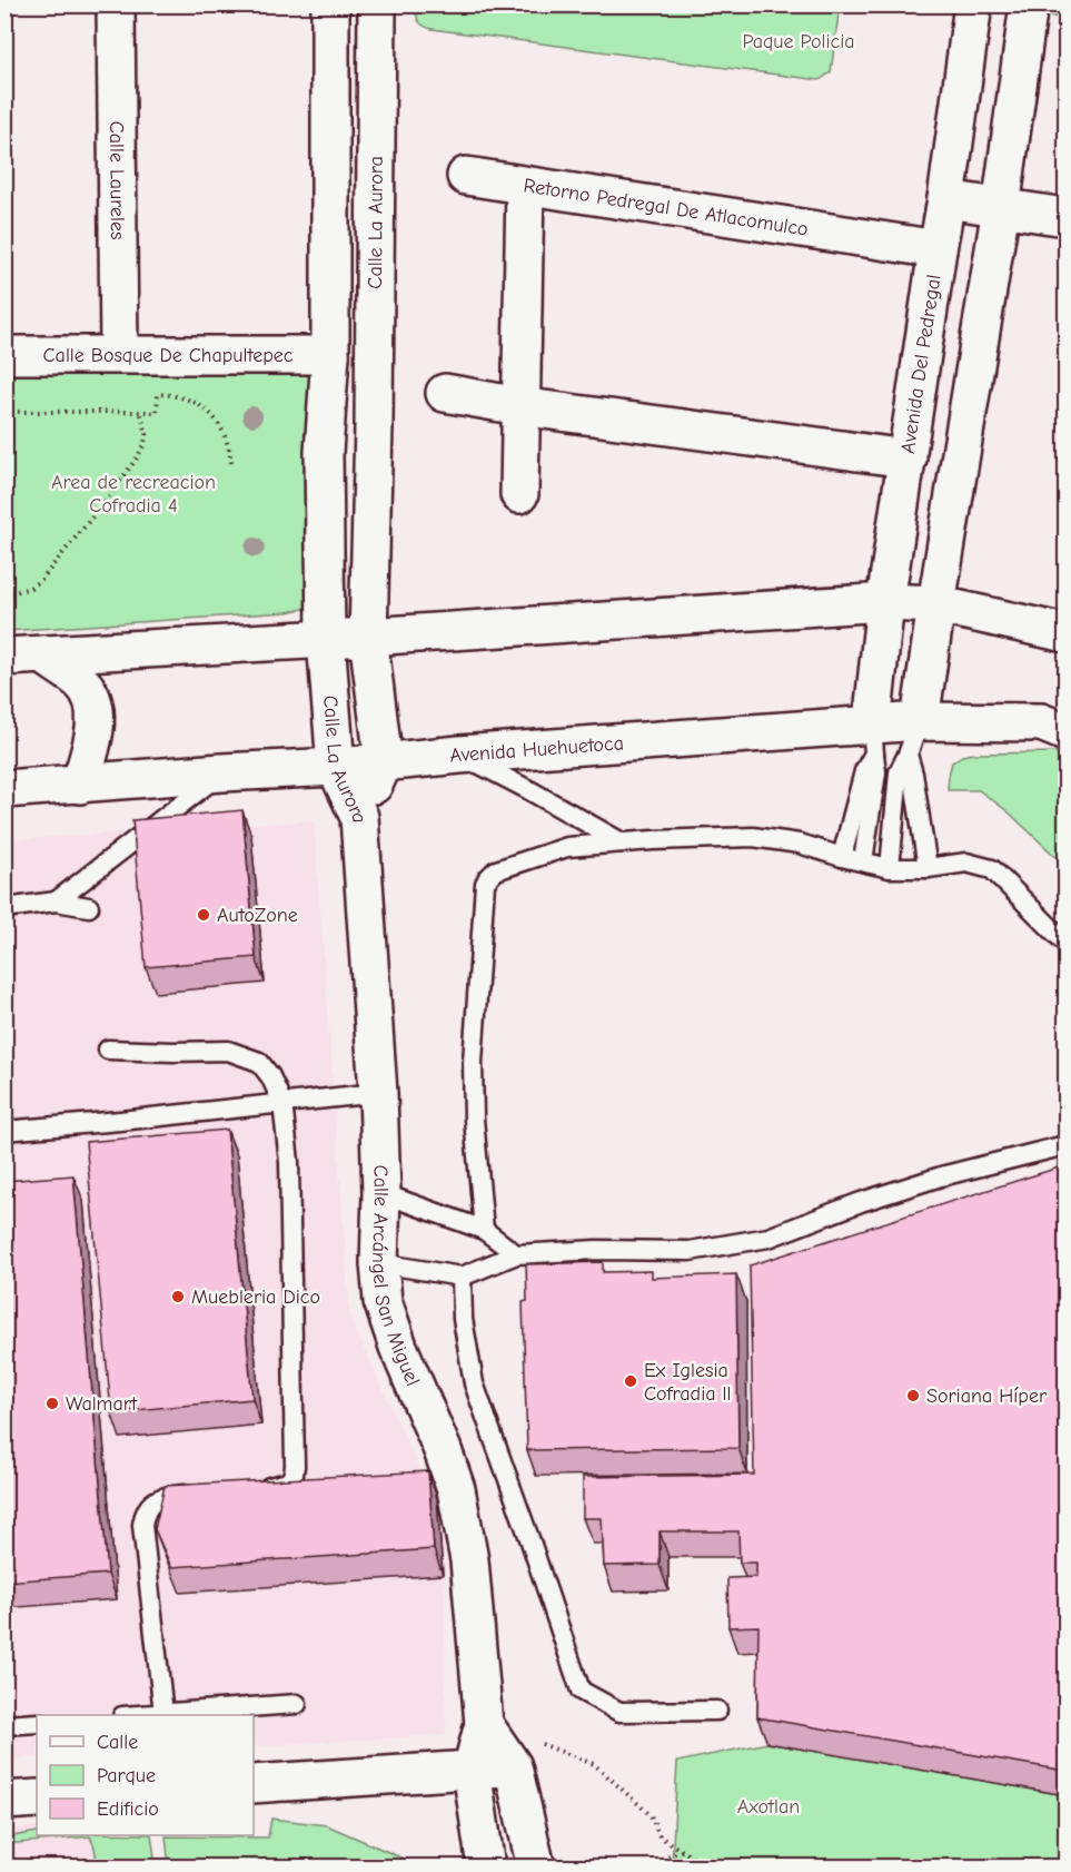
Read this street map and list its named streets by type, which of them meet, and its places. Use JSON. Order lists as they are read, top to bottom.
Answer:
{
  "streets": {
    "street": [
      "Calle Laureles",
      "Retorno Pedregal De Atlacomulco",
      "Calle La Aurora",
      "Calle Bosque De Chapultepec",
      "Avenida Del Pedregal",
      "Avenida Huehuetoca",
      "Calle Arcángel San Miguel"
    ]
  },
  "crossings": [
    ["Calle Laureles", "Calle Bosque De Chapultepec"],
    ["Retorno Pedregal De Atlacomulco", "Avenida Del Pedregal"],
    ["Calle La Aurora", "Calle Bosque De Chapultepec"],
    ["Calle La Aurora", "Avenida Huehuetoca"],
    ["Calle La Aurora", "Calle Arcángel San Miguel"],
    ["Avenida Del Pedregal", "Avenida Huehuetoca"]
  ],
  "parks": ["Paque Policia", "Area de recreacion Cofradia 4", "Axotlan"],
  "places": [
    "AutoZone",
    "Muebleria Dico",
    "Ex Iglesia Cofradia ll",
    "Soriana Híper",
    "Walmart"
  ],
  "legend": ["Calle", "Parque", "Edificio"]
}
